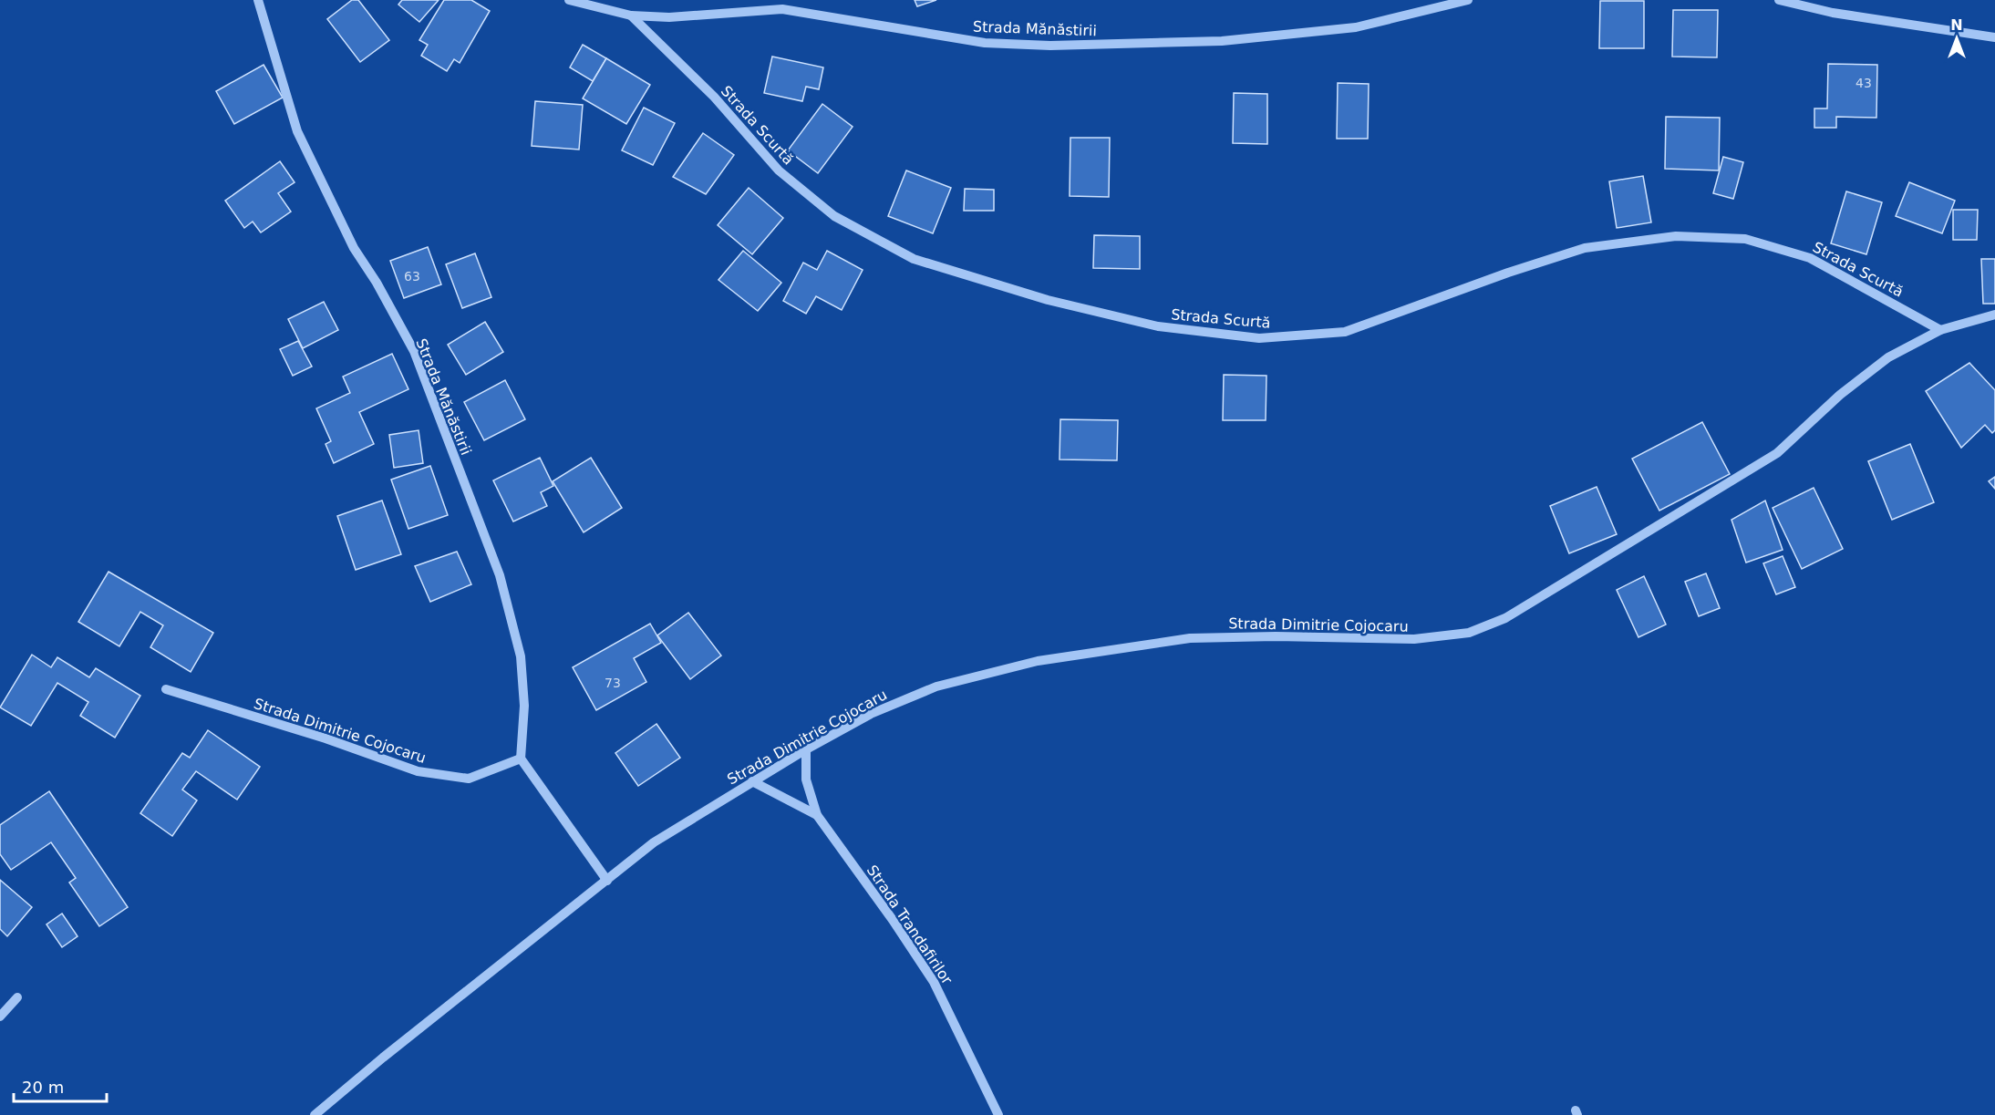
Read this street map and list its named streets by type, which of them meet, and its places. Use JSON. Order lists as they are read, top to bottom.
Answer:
{
  "streets": {
    "street": [
      "Strada Mănăstirii",
      "Strada Scurtă",
      "Strada Dimitrie Cojocaru",
      "Strada Trandafirilor"
    ]
  },
  "crossings": [
    ["Strada Mănăstirii", "Strada Scurtă"],
    ["Strada Mănăstirii", "Strada Dimitrie Cojocaru"],
    ["Strada Scurtă", "Strada Dimitrie Cojocaru"],
    ["Strada Dimitrie Cojocaru", "Strada Trandafirilor"]
  ],
  "house_numbers": ["43", "63", "73"],
  "scale_bar": "20 m",
  "north": "top"
}
